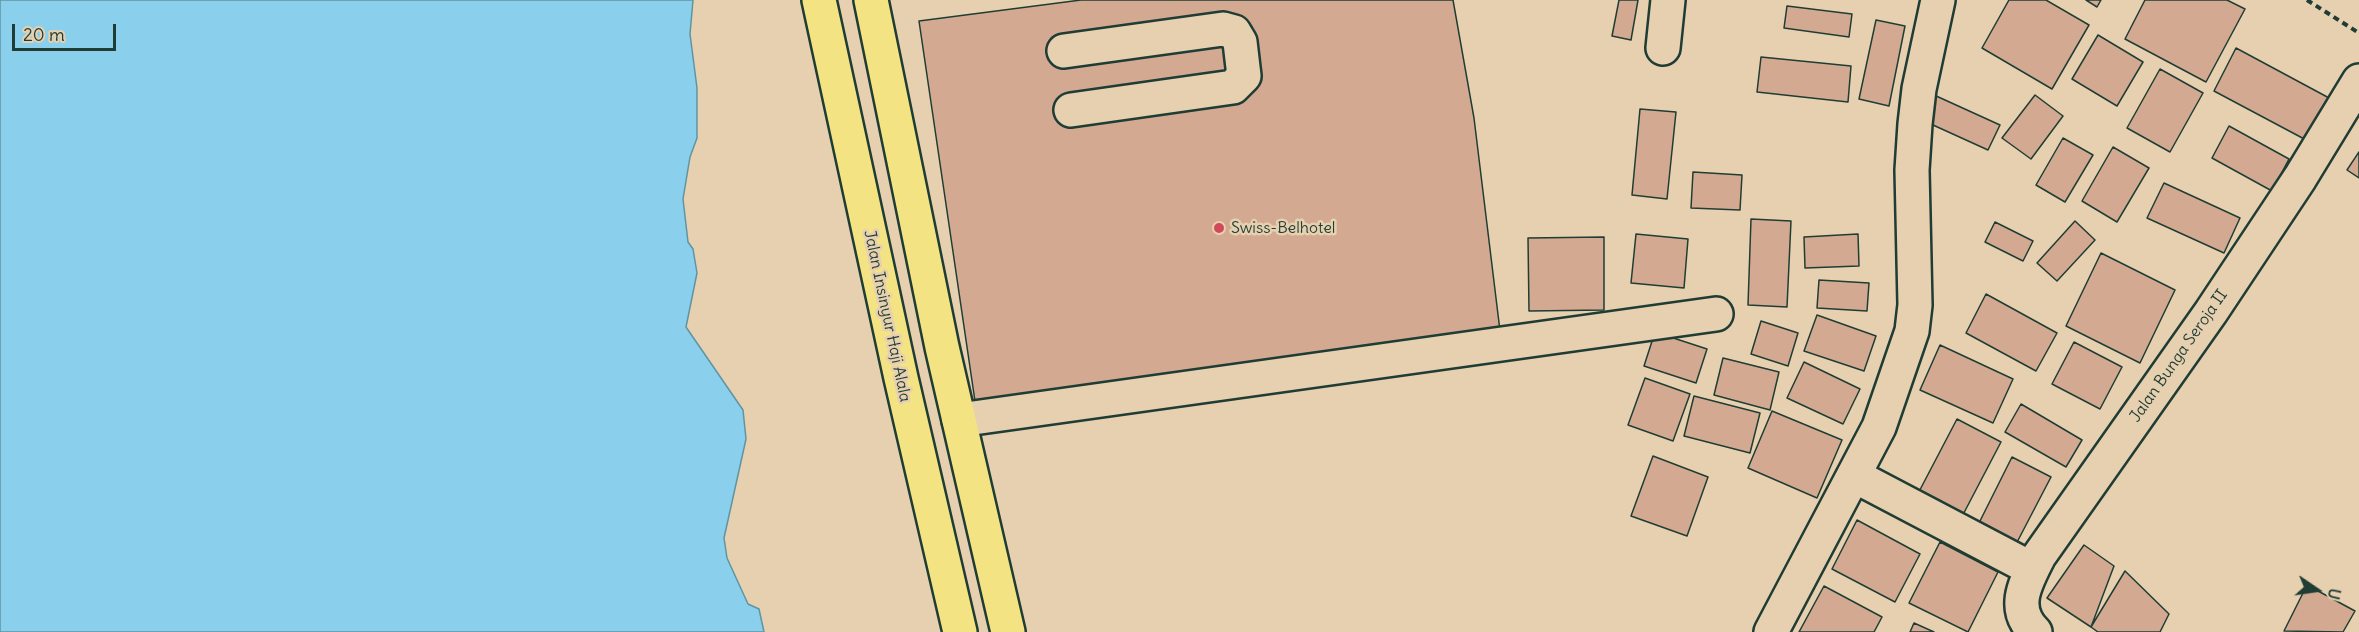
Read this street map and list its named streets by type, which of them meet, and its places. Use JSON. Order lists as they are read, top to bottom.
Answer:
{
  "streets": {
    "main road": ["Jalan Insinyur Haji Alala"],
    "street": ["Jalan Bunga Seroja II"]
  },
  "places": ["Swiss-Belhotel"],
  "scale_bar": "20 m",
  "north": "right"
}
